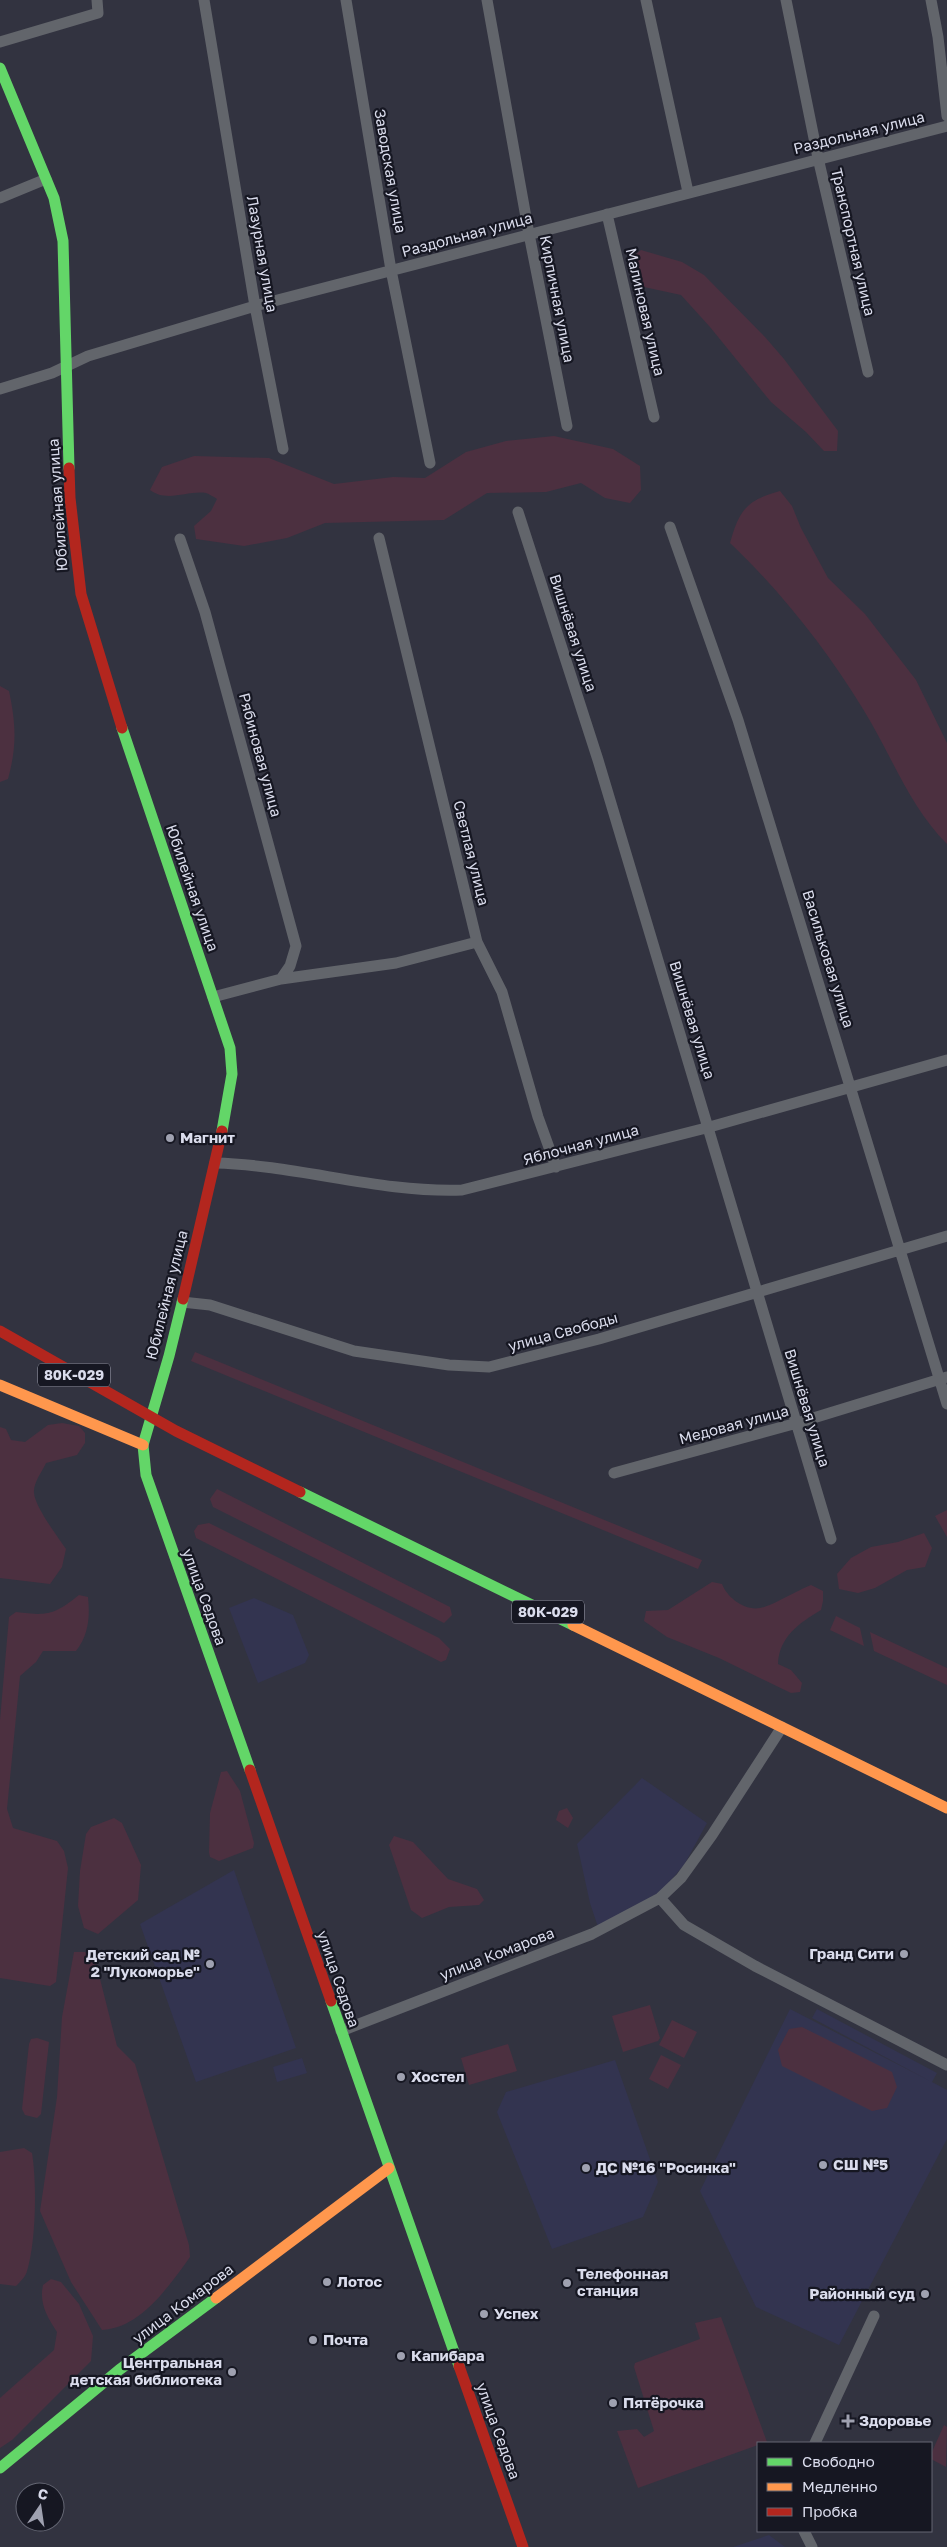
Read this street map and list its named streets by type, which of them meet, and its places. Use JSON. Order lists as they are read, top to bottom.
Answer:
{
  "streets": {
    "main road": [
      "Юбилейная улица",
      "80К-029",
      "улица Седова",
      "улица Комарова"
    ],
    "street": [
      "Раздольная улица",
      "Заводская улица",
      "Транспортная улица",
      "Лазурная улица",
      "Кирпичная улица",
      "Малиновая улица",
      "Вишнёвая улица",
      "Рябиновая улица",
      "Светлая улица",
      "Васильковая улица",
      "Яблочная улица",
      "улица Свободы",
      "Медовая улица"
    ]
  },
  "crossings": [
    ["Раздольная улица", "Заводская улица"],
    ["Раздольная улица", "Транспортная улица"],
    ["Раздольная улица", "Лазурная улица"],
    ["Раздольная улица", "Кирпичная улица"],
    ["Раздольная улица", "Малиновая улица"],
    ["Раздольная улица", "Юбилейная улица"],
    ["Юбилейная улица", "Яблочная улица"],
    ["Юбилейная улица", "улица Свободы"],
    ["Юбилейная улица", "80К-029"],
    ["Юбилейная улица", "улица Седова"],
    ["Вишнёвая улица", "Яблочная улица"],
    ["Вишнёвая улица", "улица Свободы"],
    ["Вишнёвая улица", "Медовая улица"],
    ["Светлая улица", "Яблочная улица"],
    ["Васильковая улица", "Яблочная улица"],
    ["Васильковая улица", "улица Свободы"],
    ["Васильковая улица", "Медовая улица"],
    ["80К-029", "улица Седова"],
    ["80К-029", "улица Комарова"],
    ["улица Седова", "улица Комарова"]
  ],
  "places": {
    "other": [
      "Магнит",
      "Гранд Сити",
      "Детский сад № 2 \"Лукоморье\"",
      "Хостел",
      "СШ №5",
      "ДС №16 \"Росинка\"",
      "Лотос",
      "Телефонная станция",
      "Районный суд",
      "Успех",
      "Почта",
      "Капибара",
      "Центральная детская библиотека",
      "Пятёрочка"
    ],
    "health": ["Здоровье"]
  },
  "legend": ["Свободно", "Медленно", "Пробка"],
  "north": "top"
}
